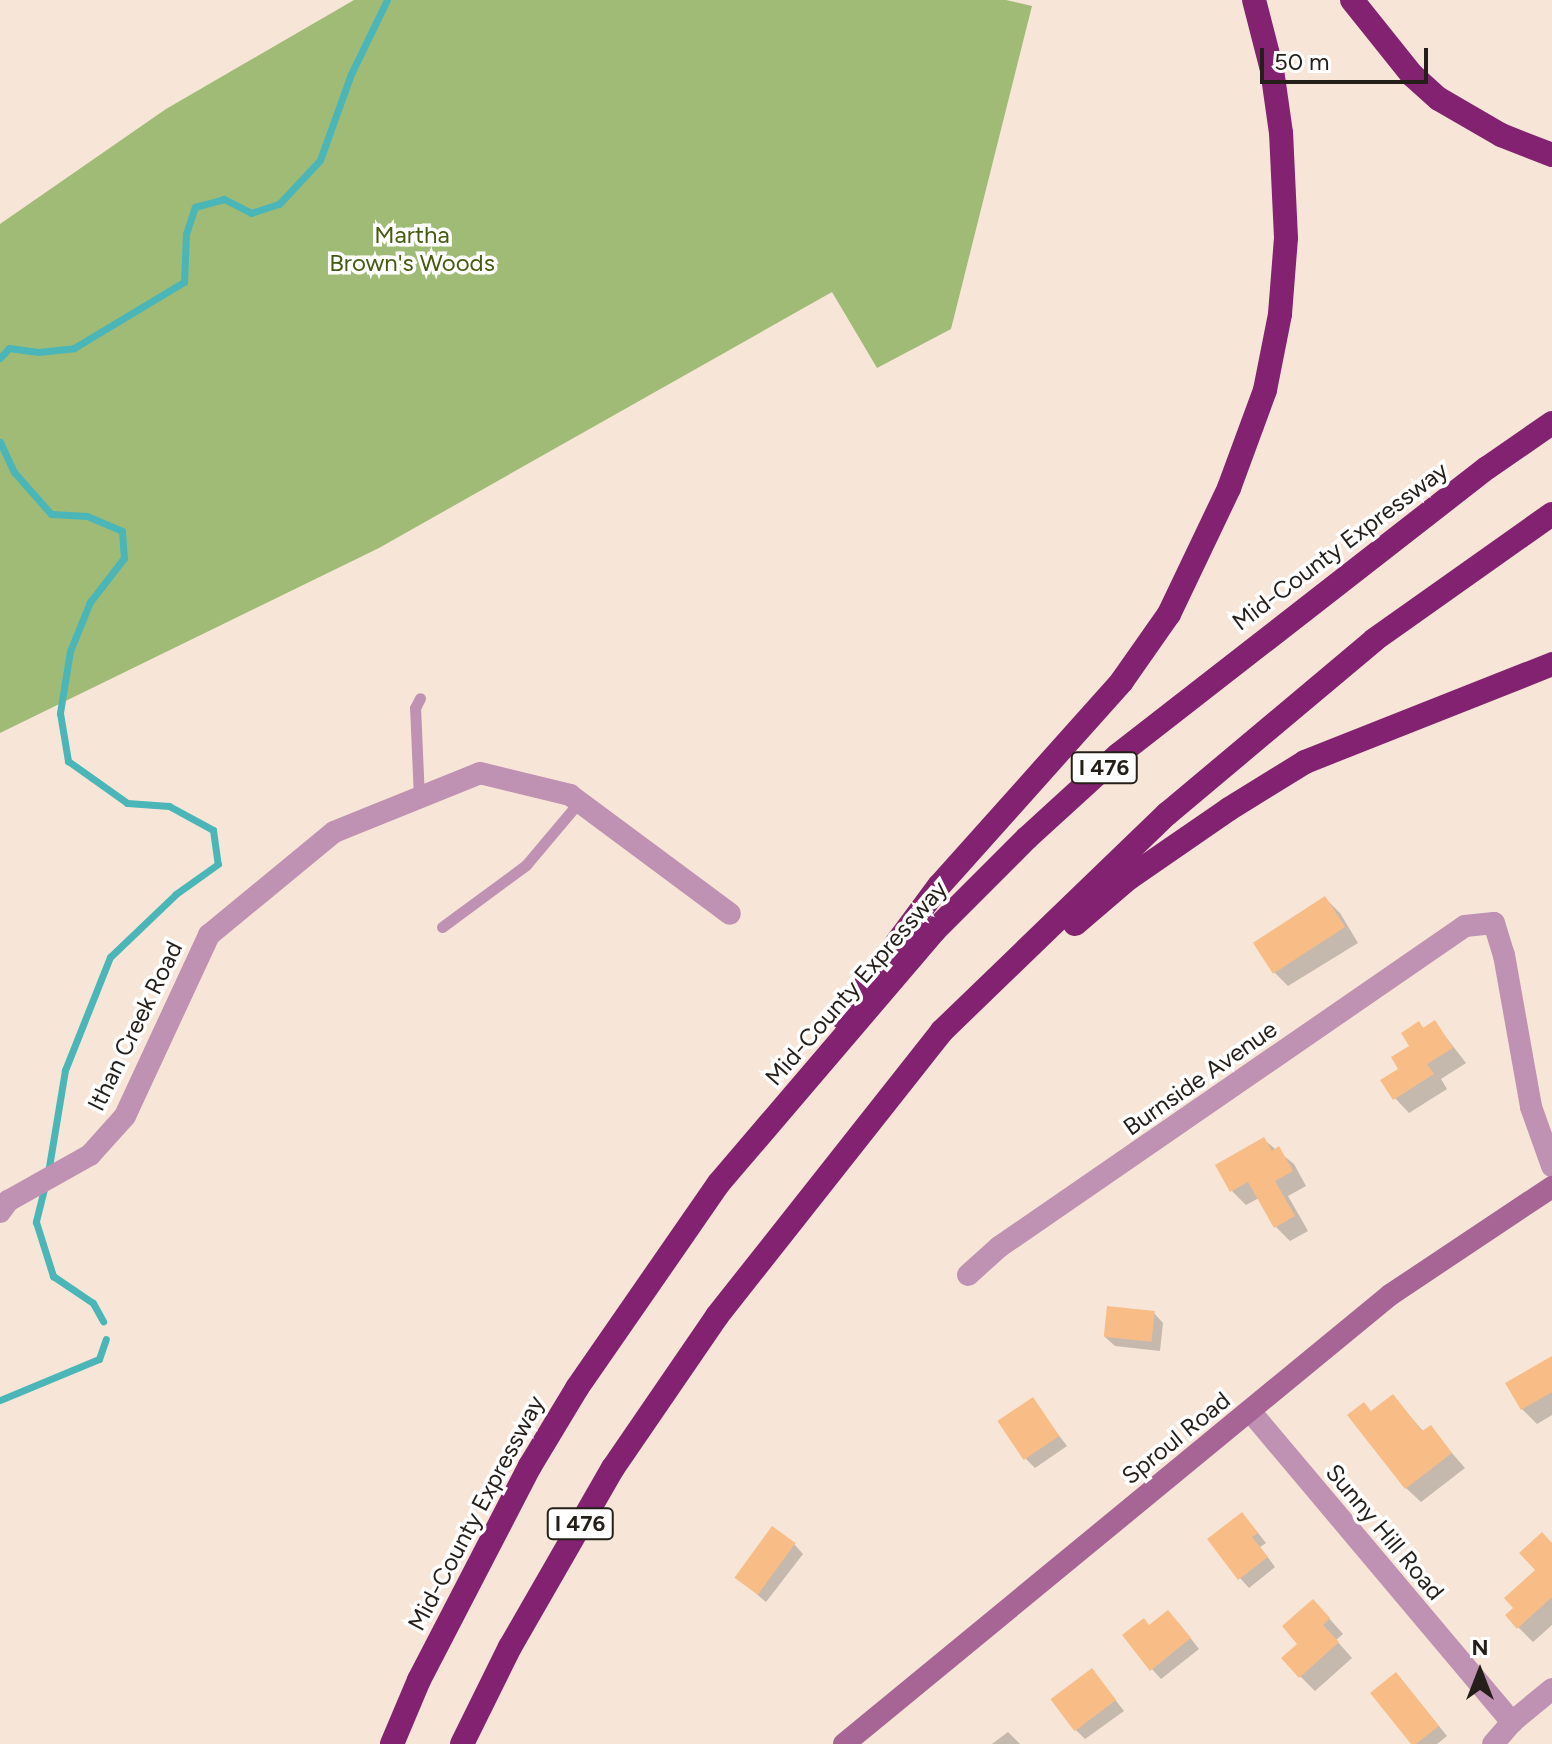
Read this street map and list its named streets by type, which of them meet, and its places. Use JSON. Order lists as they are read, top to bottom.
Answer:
{
  "streets": {
    "highway": ["Mid-County Expressway", "I 476"],
    "main road": ["Sproul Road"],
    "street": ["Ithan Creek Road", "Burnside Avenue", "Sunny Hill Road"]
  },
  "crossings": [
    ["Sproul Road", "Sunny Hill Road"]
  ],
  "parks": ["Martha Brown's Woods"],
  "scale_bar": "50 m",
  "north": "top"
}
